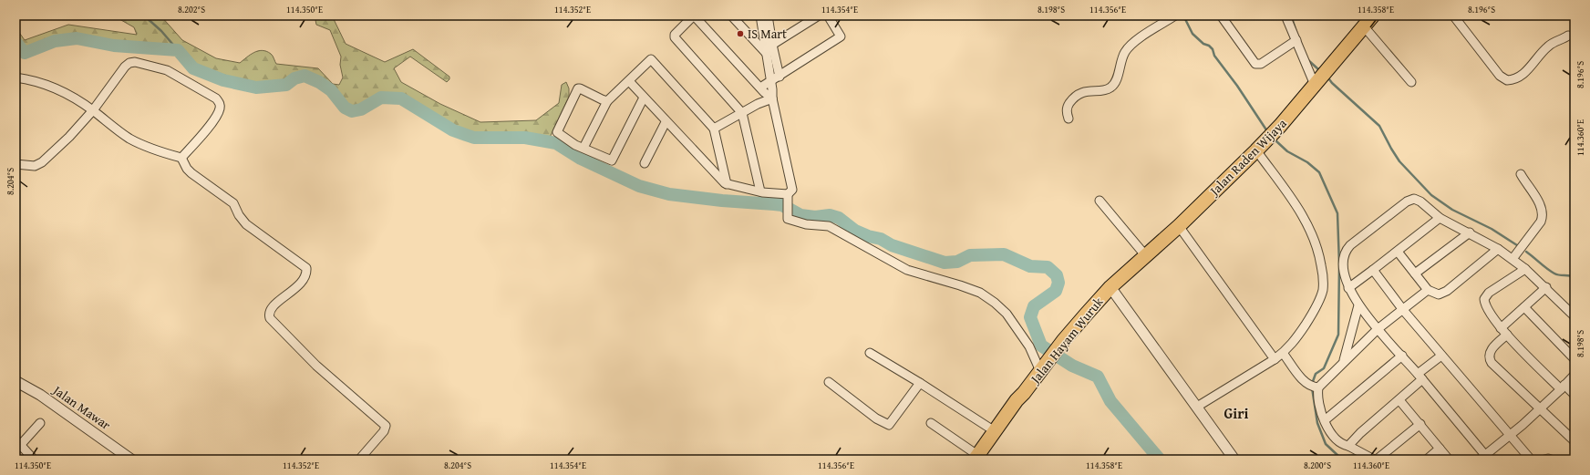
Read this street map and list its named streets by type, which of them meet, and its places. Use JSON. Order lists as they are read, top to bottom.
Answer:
{
  "streets": {
    "highway": ["Jalan Raden Wijaya", "Jalan Hayam Wuruk"],
    "street": ["Jalan Mawar"]
  },
  "crossings": [
    ["Jalan Raden Wijaya", "Jalan Hayam Wuruk"]
  ],
  "districts": ["Giri"],
  "places": ["IS Mart"],
  "coordinates": [
    "8.202°S",
    "114.350°E",
    "114.352°E",
    "114.354°E",
    "8.198°S",
    "114.356°E",
    "114.358°E",
    "8.196°S",
    "114.360°E",
    "8.204°S",
    "8.200°S"
  ]
}
